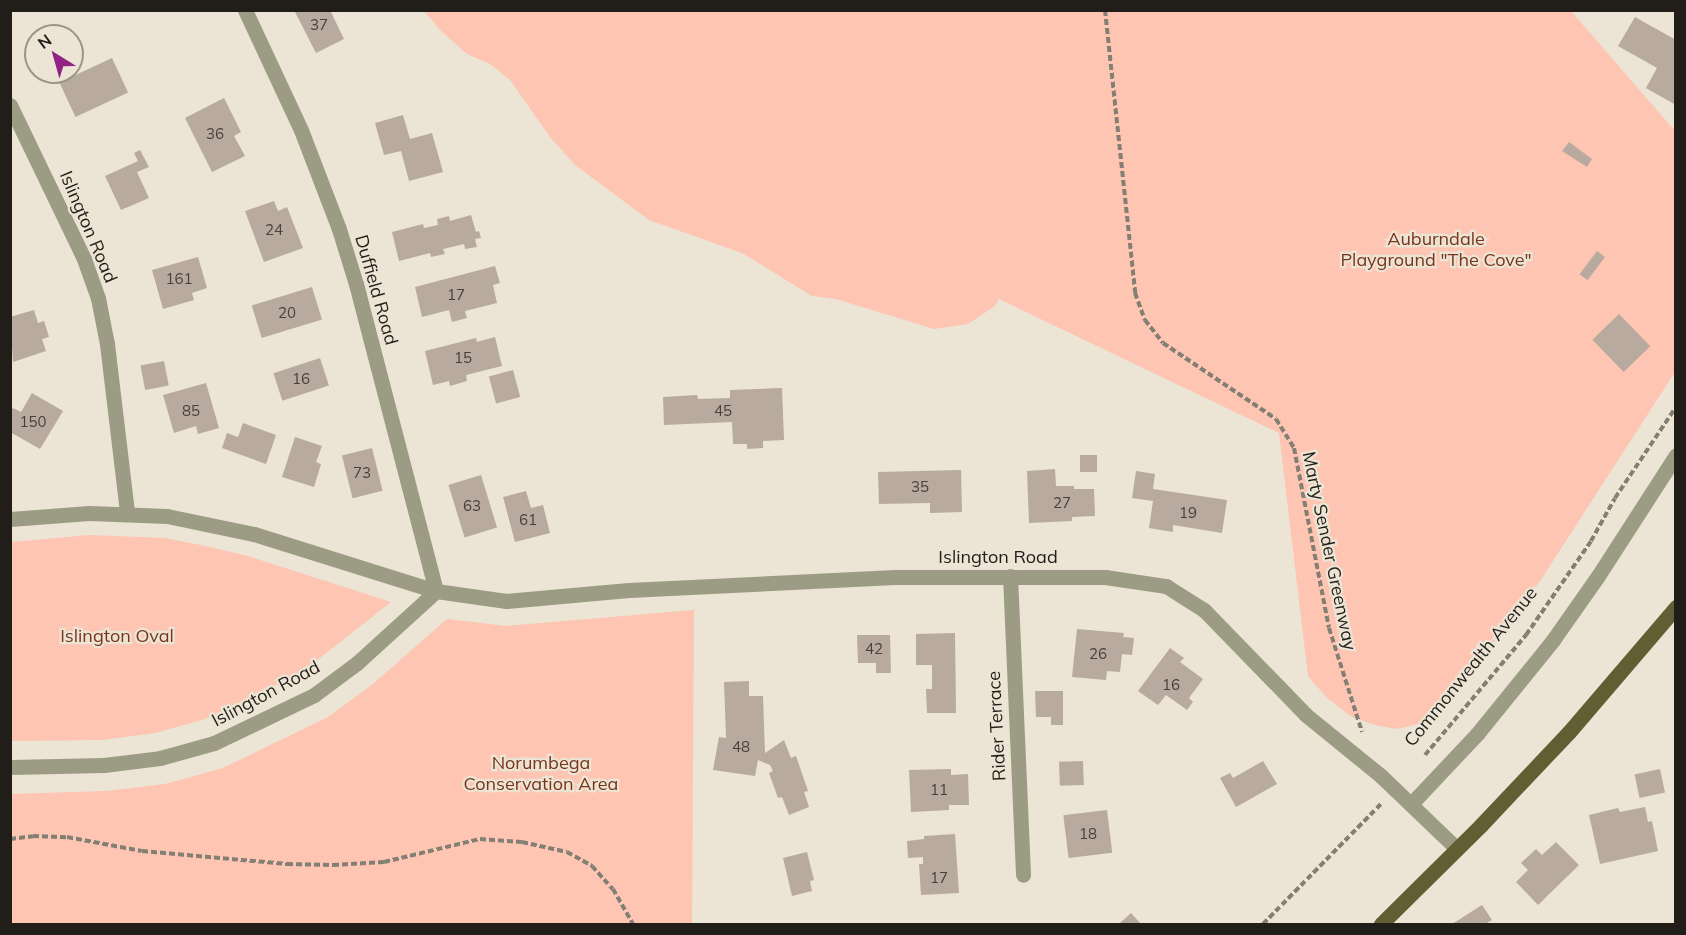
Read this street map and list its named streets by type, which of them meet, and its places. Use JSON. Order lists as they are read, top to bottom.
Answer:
{
  "streets": {
    "street": ["Islington Road", "Duffield Road", "Rider Terrace"],
    "path": ["Marty Sender Greenway", "Commonwealth Avenue"]
  },
  "crossings": [
    ["Islington Road", "Duffield Road"],
    ["Islington Road", "Marty Sender Greenway"],
    ["Islington Road", "Rider Terrace"]
  ],
  "parks": ["Auburndale Playground \"The Cove\"", "Islington Oval", "Norumbega Conservation Area"],
  "house_numbers": [
    "37",
    "36",
    "24",
    "161",
    "17",
    "20",
    "15",
    "16",
    "85",
    "45",
    "150",
    "73",
    "35",
    "27",
    "63",
    "19",
    "61",
    "42",
    "26",
    "16",
    "48",
    "11",
    "18",
    "17"
  ],
  "north": "top left"
}
